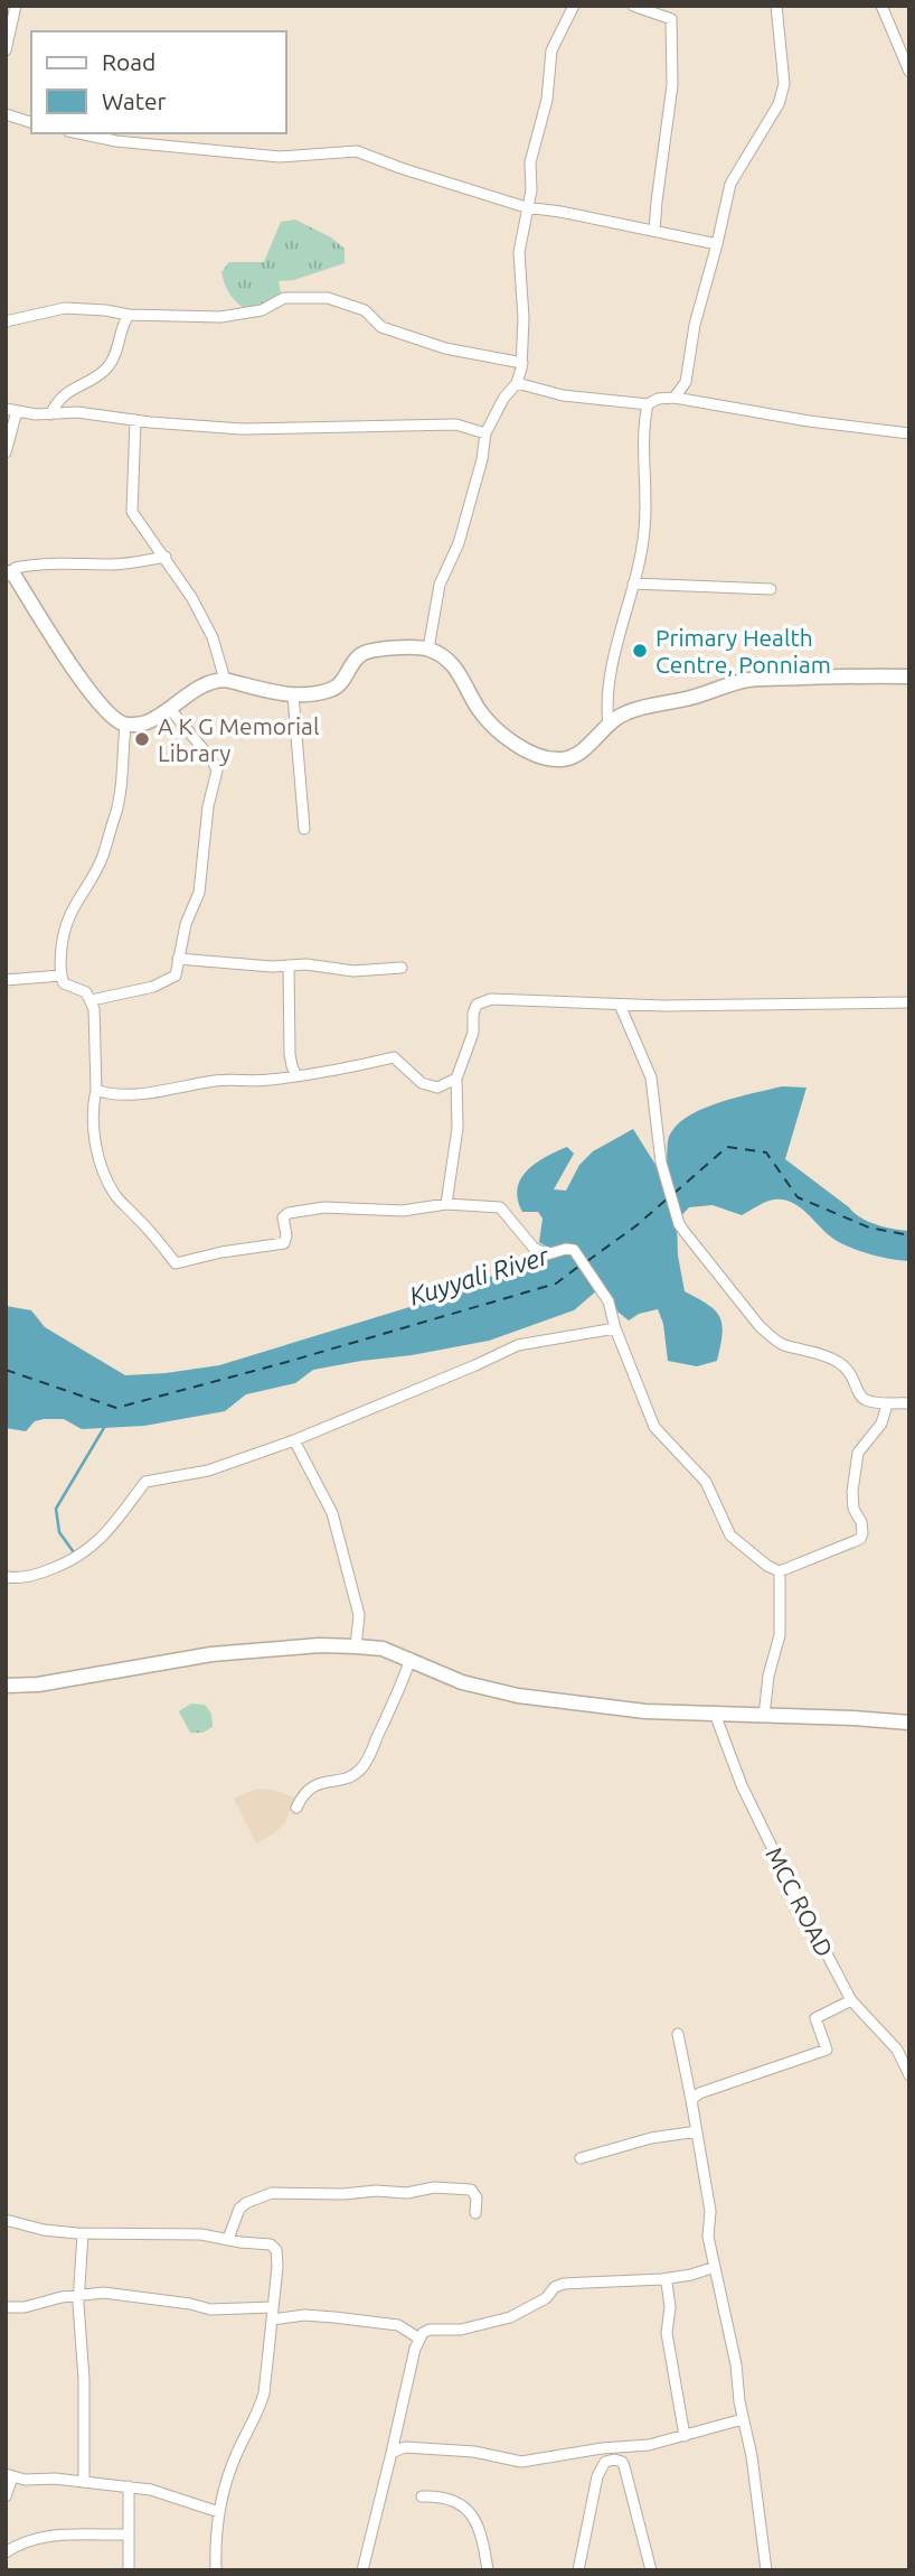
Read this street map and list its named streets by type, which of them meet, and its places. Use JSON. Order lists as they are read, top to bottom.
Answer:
{
  "streets": {
    "street": ["MCC ROAD"]
  },
  "water": ["Kuyyali River"],
  "places": ["Primary Health Centre, Ponniam", "A K G Memorial Library"],
  "legend": ["Road", "Water"]
}
